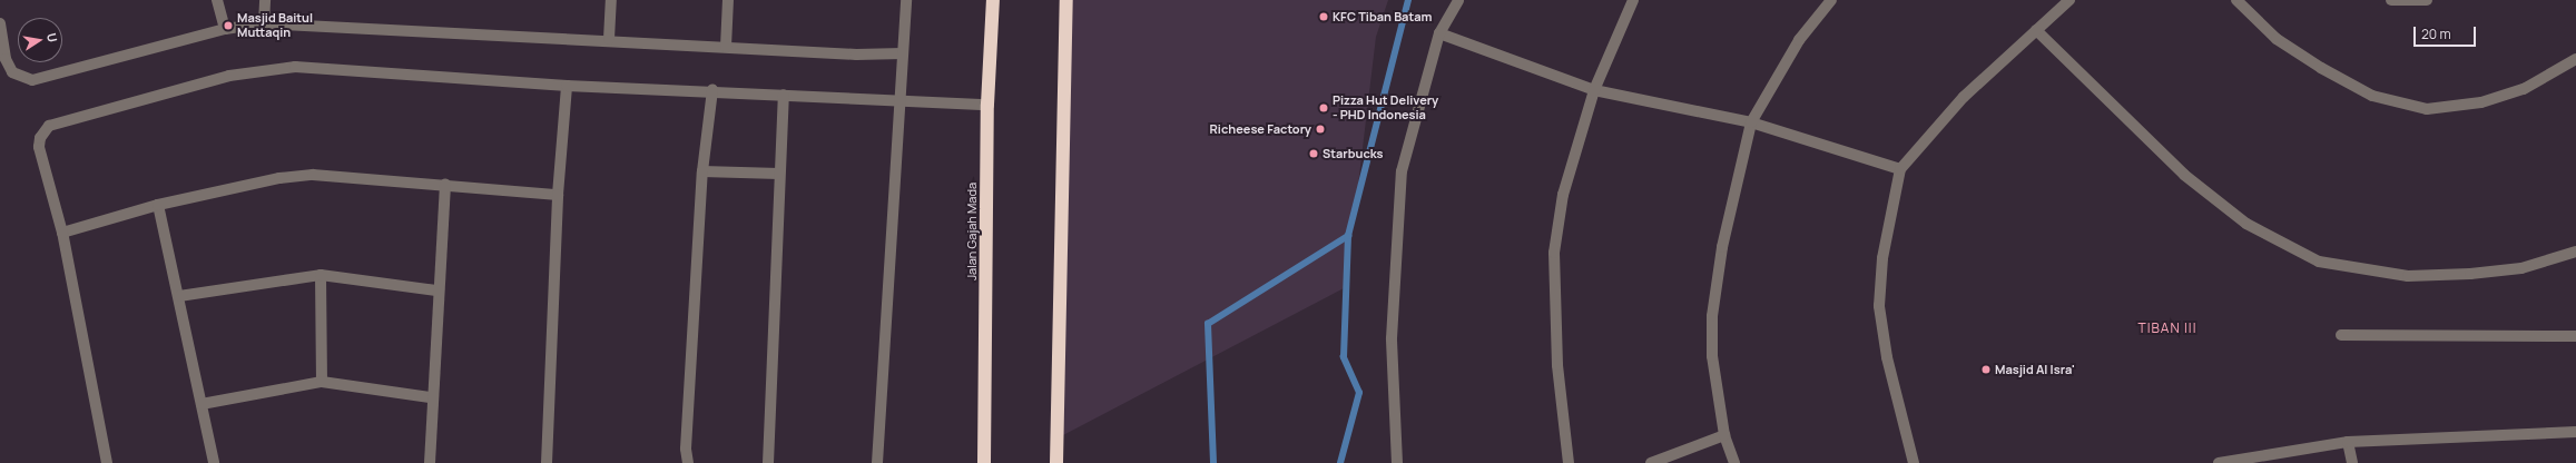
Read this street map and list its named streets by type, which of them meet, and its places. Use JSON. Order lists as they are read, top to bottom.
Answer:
{
  "streets": {
    "highway": ["Jalan Gajah Mada"]
  },
  "districts": ["TIBAN III"],
  "places": [
    "KFC Tiban Batam",
    "Masjid Baitul Muttaqin",
    "Pizza Hut Delivery - PHD Indonesia",
    "Richeese Factory",
    "Starbucks",
    "Masjid Al Isra'"
  ],
  "scale_bar": "20 m",
  "north": "right"
}
